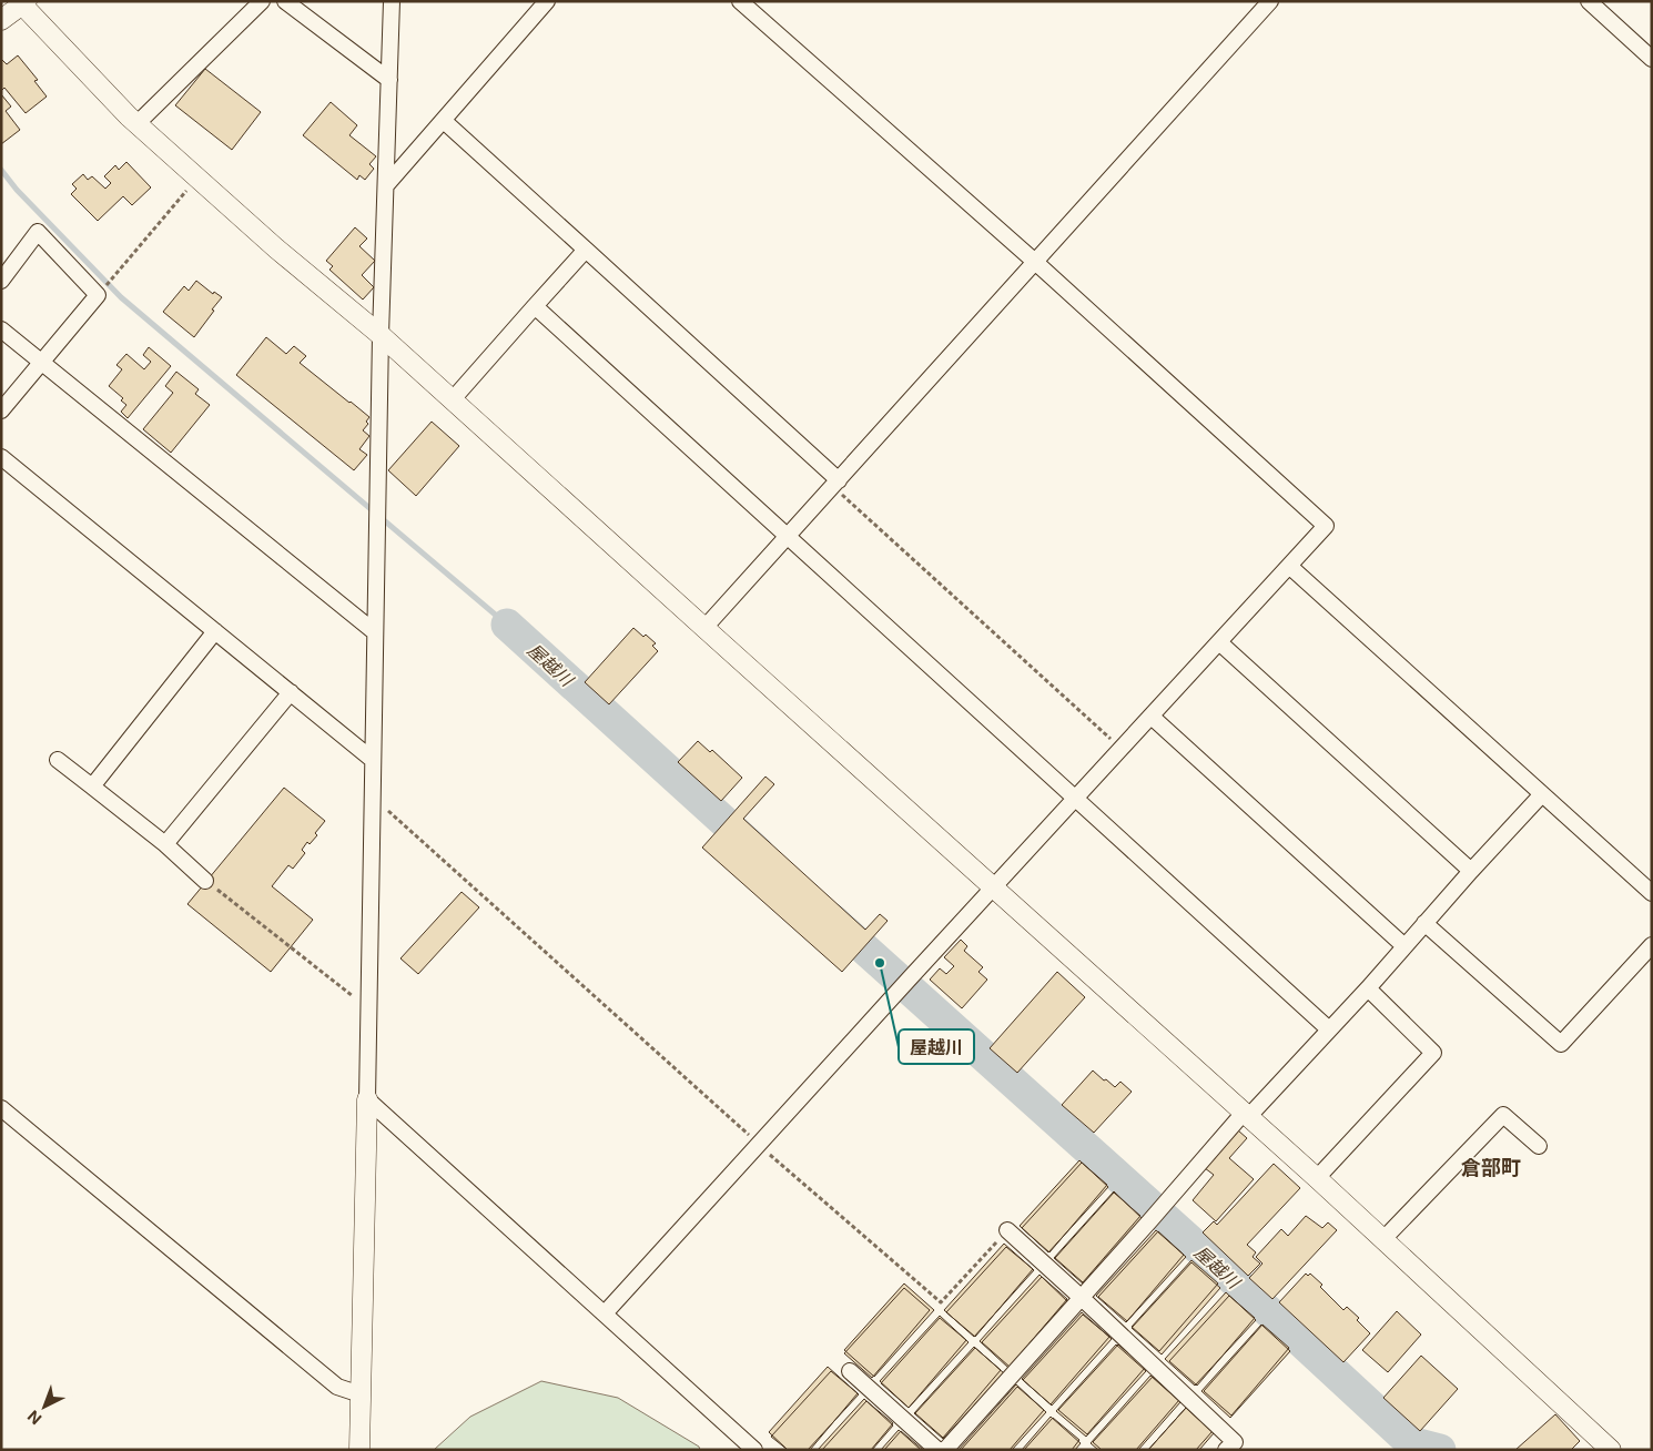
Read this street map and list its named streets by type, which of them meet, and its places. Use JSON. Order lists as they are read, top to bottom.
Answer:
{
  "districts": ["倉部町"],
  "water": ["屋越川"],
  "places": ["屋越川"],
  "north": "bottom left"
}
